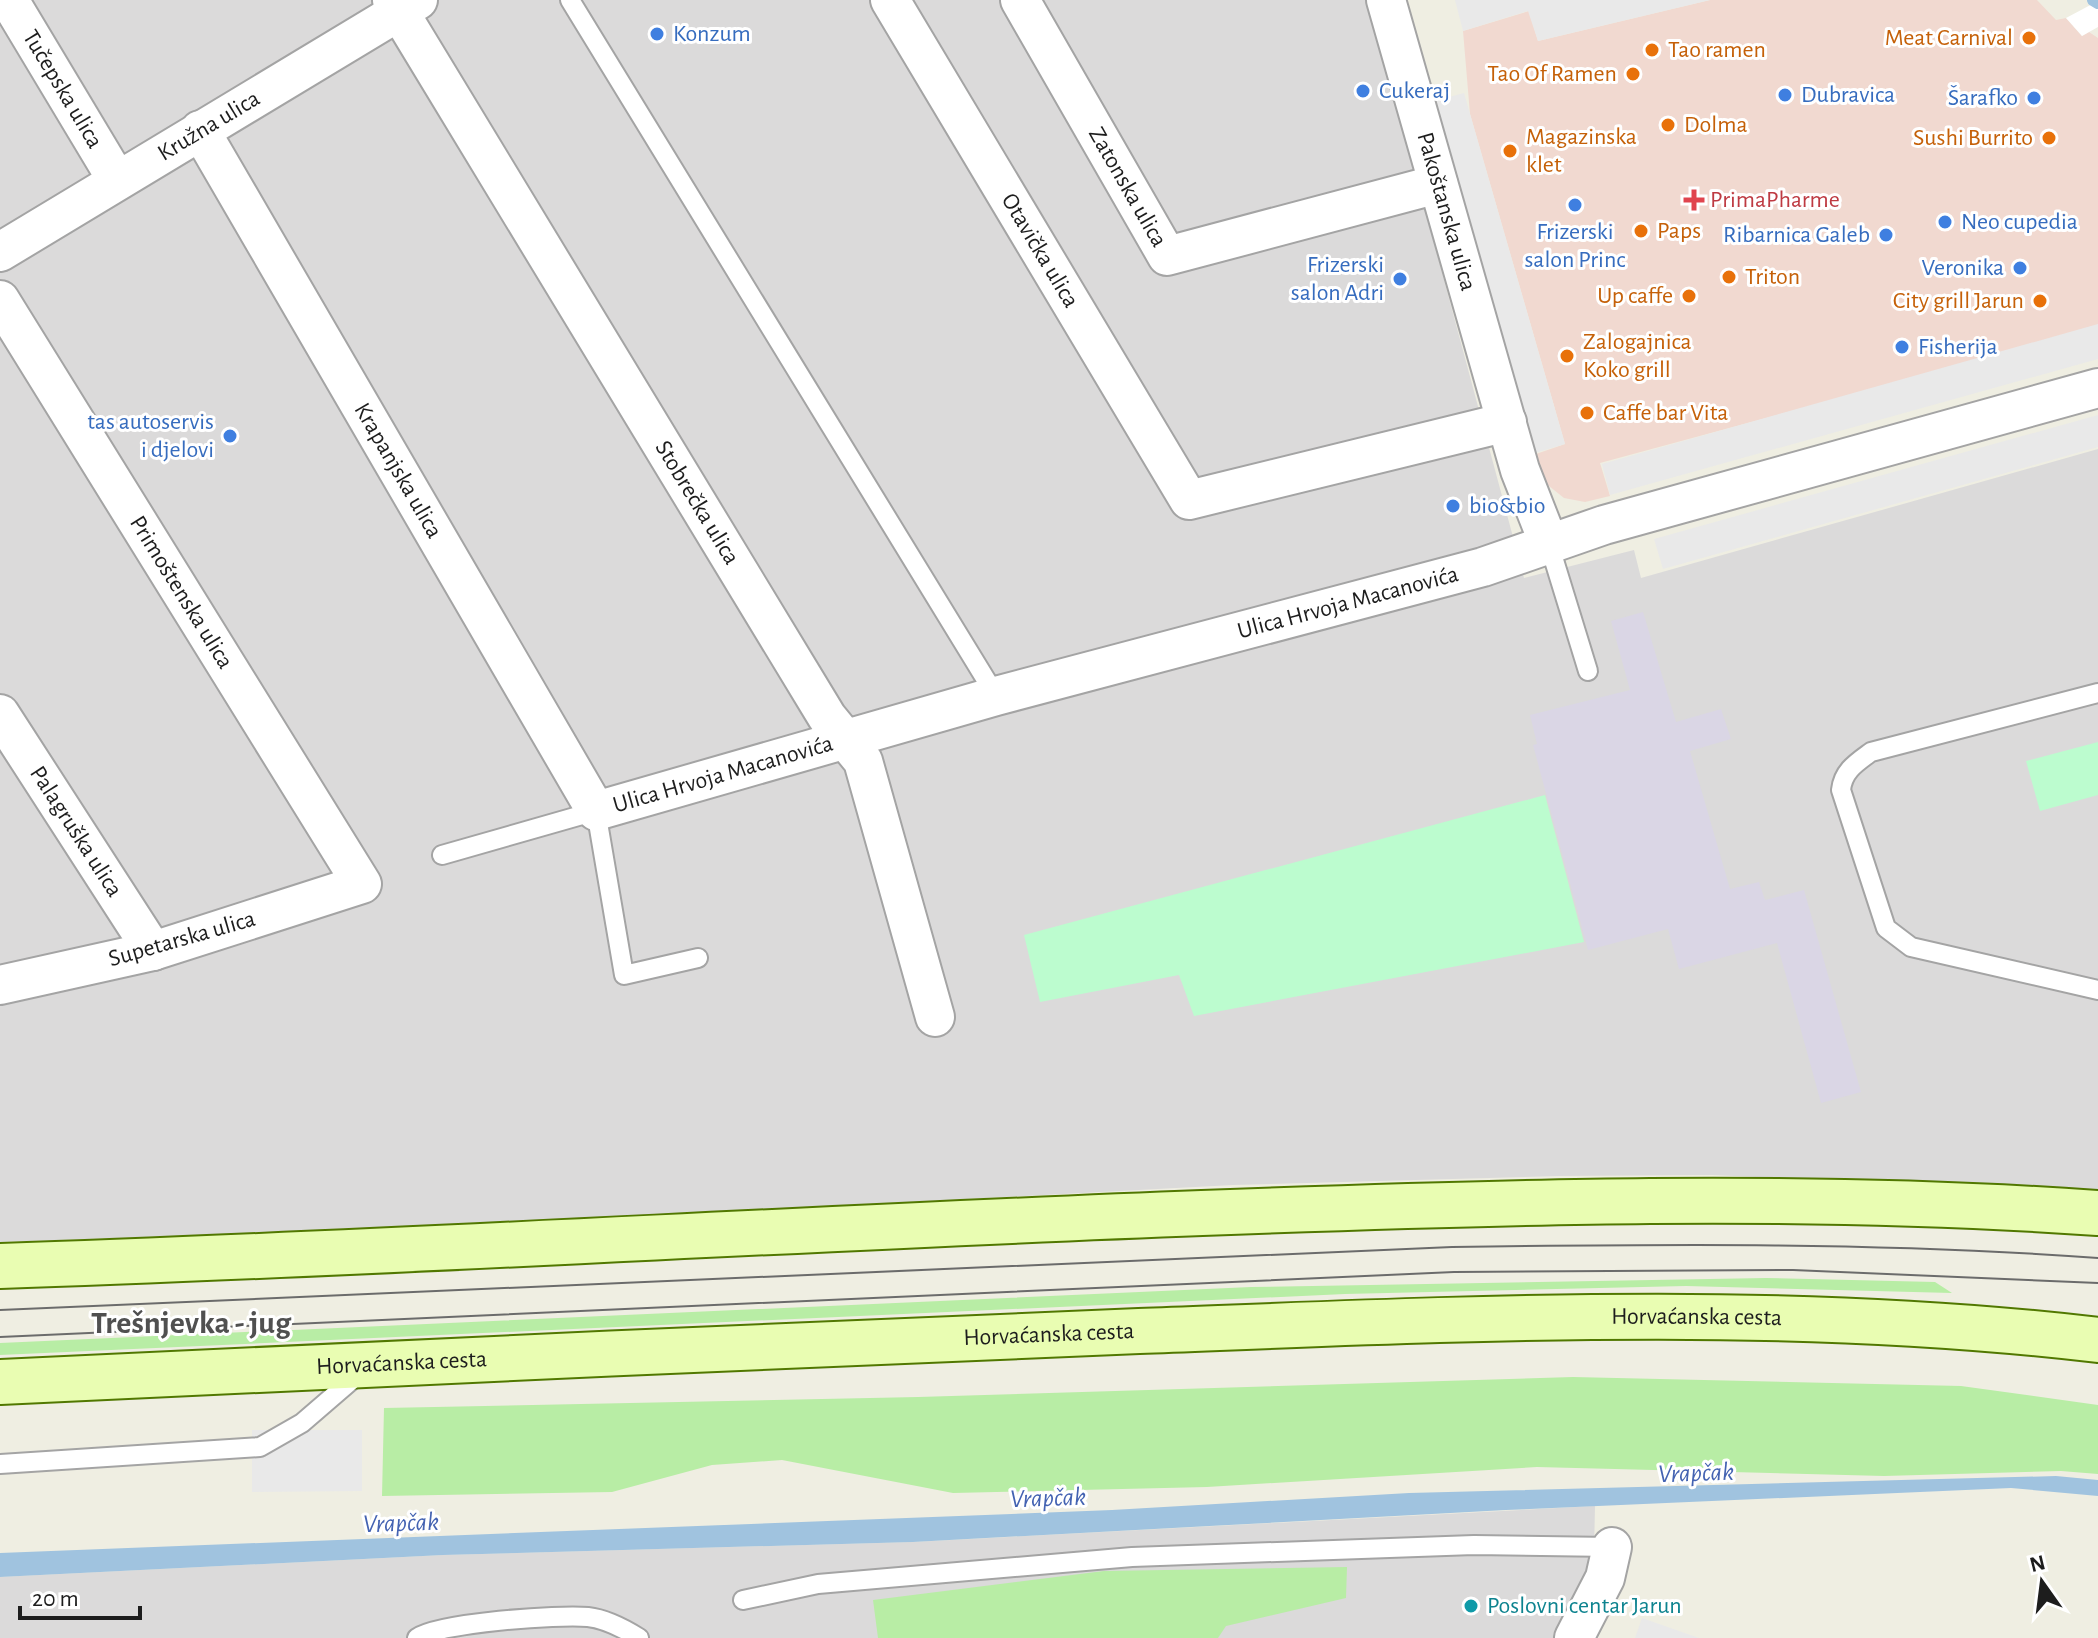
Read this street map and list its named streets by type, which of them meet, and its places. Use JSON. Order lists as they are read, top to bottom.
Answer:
{
  "streets": {
    "street": [
      "Tučepska ulica",
      "Kružna ulica",
      "Zatonska ulica",
      "Pakoštanska ulica",
      "Otavička ulica",
      "Krapanjska ulica",
      "Stobrečka ulica",
      "Primoštenska ulica",
      "Ulica Hrvoja Macanovića",
      "Palagruška ulica",
      "Supetarska ulica",
      "Horvaćanska cesta"
    ]
  },
  "crossings": [
    ["Tučepska ulica", "Kružna ulica"],
    ["Kružna ulica", "Krapanjska ulica"],
    ["Kružna ulica", "Stobrečka ulica"],
    ["Zatonska ulica", "Pakoštanska ulica"],
    ["Pakoštanska ulica", "Otavička ulica"],
    ["Pakoštanska ulica", "Ulica Hrvoja Macanovića"],
    ["Krapanjska ulica", "Ulica Hrvoja Macanovića"],
    ["Stobrečka ulica", "Ulica Hrvoja Macanovića"],
    ["Primoštenska ulica", "Supetarska ulica"],
    ["Palagruška ulica", "Supetarska ulica"]
  ],
  "districts": ["Trešnjevka - jug"],
  "water": ["Vrapčak"],
  "places": {
    "other": [
      "Konzum",
      "Meat Carnival",
      "Tao ramen",
      "Tao Of Ramen",
      "Cukeraj",
      "Dubravica",
      "Šarafko",
      "Dolma",
      "Sushi Burrito",
      "Magazinska klet",
      "Frizerski salon Princ",
      "Neo cupedia",
      "Paps",
      "Ribarnica Galeb",
      "Veronika",
      "Triton",
      "Frizerski salon Adri",
      "Up caffe",
      "City grill Jarun",
      "Fisherija",
      "Zalogajnica Koko grill",
      "Caffe bar Vita",
      "tas autoservis i djelovi",
      "bio&bio",
      "Poslovni centar Jarun"
    ],
    "health": ["PrimaPharme"]
  },
  "scale_bar": "20 m",
  "north": "top"
}
